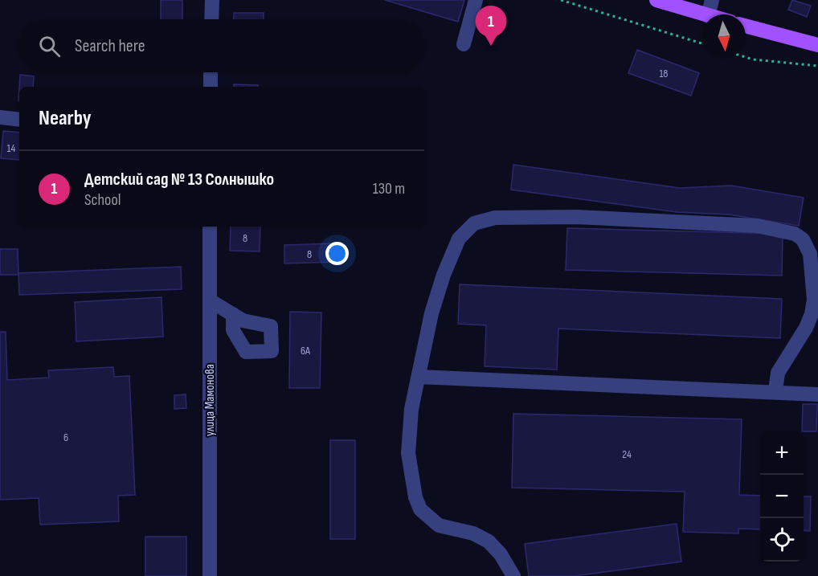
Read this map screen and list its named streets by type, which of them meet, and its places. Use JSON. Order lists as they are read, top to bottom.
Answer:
{
  "streets": {
    "street": ["улица Мамонова"]
  },
  "house_numbers": [
    "18",
    "14",
    "8",
    "8",
    "6А",
    "6",
    "24"
  ],
  "north": "bottom",
  "page": {
    "pins": "1",
    "search": "Search here",
    "heading": "Nearby",
    "list": [
      {
        "mark": "1",
        "name": "Детский сад № 13 Солнышко",
        "note": "School",
        "value": "130 m"
      }
    ],
    "map_buttons": ["+", "−"]
  }
}
